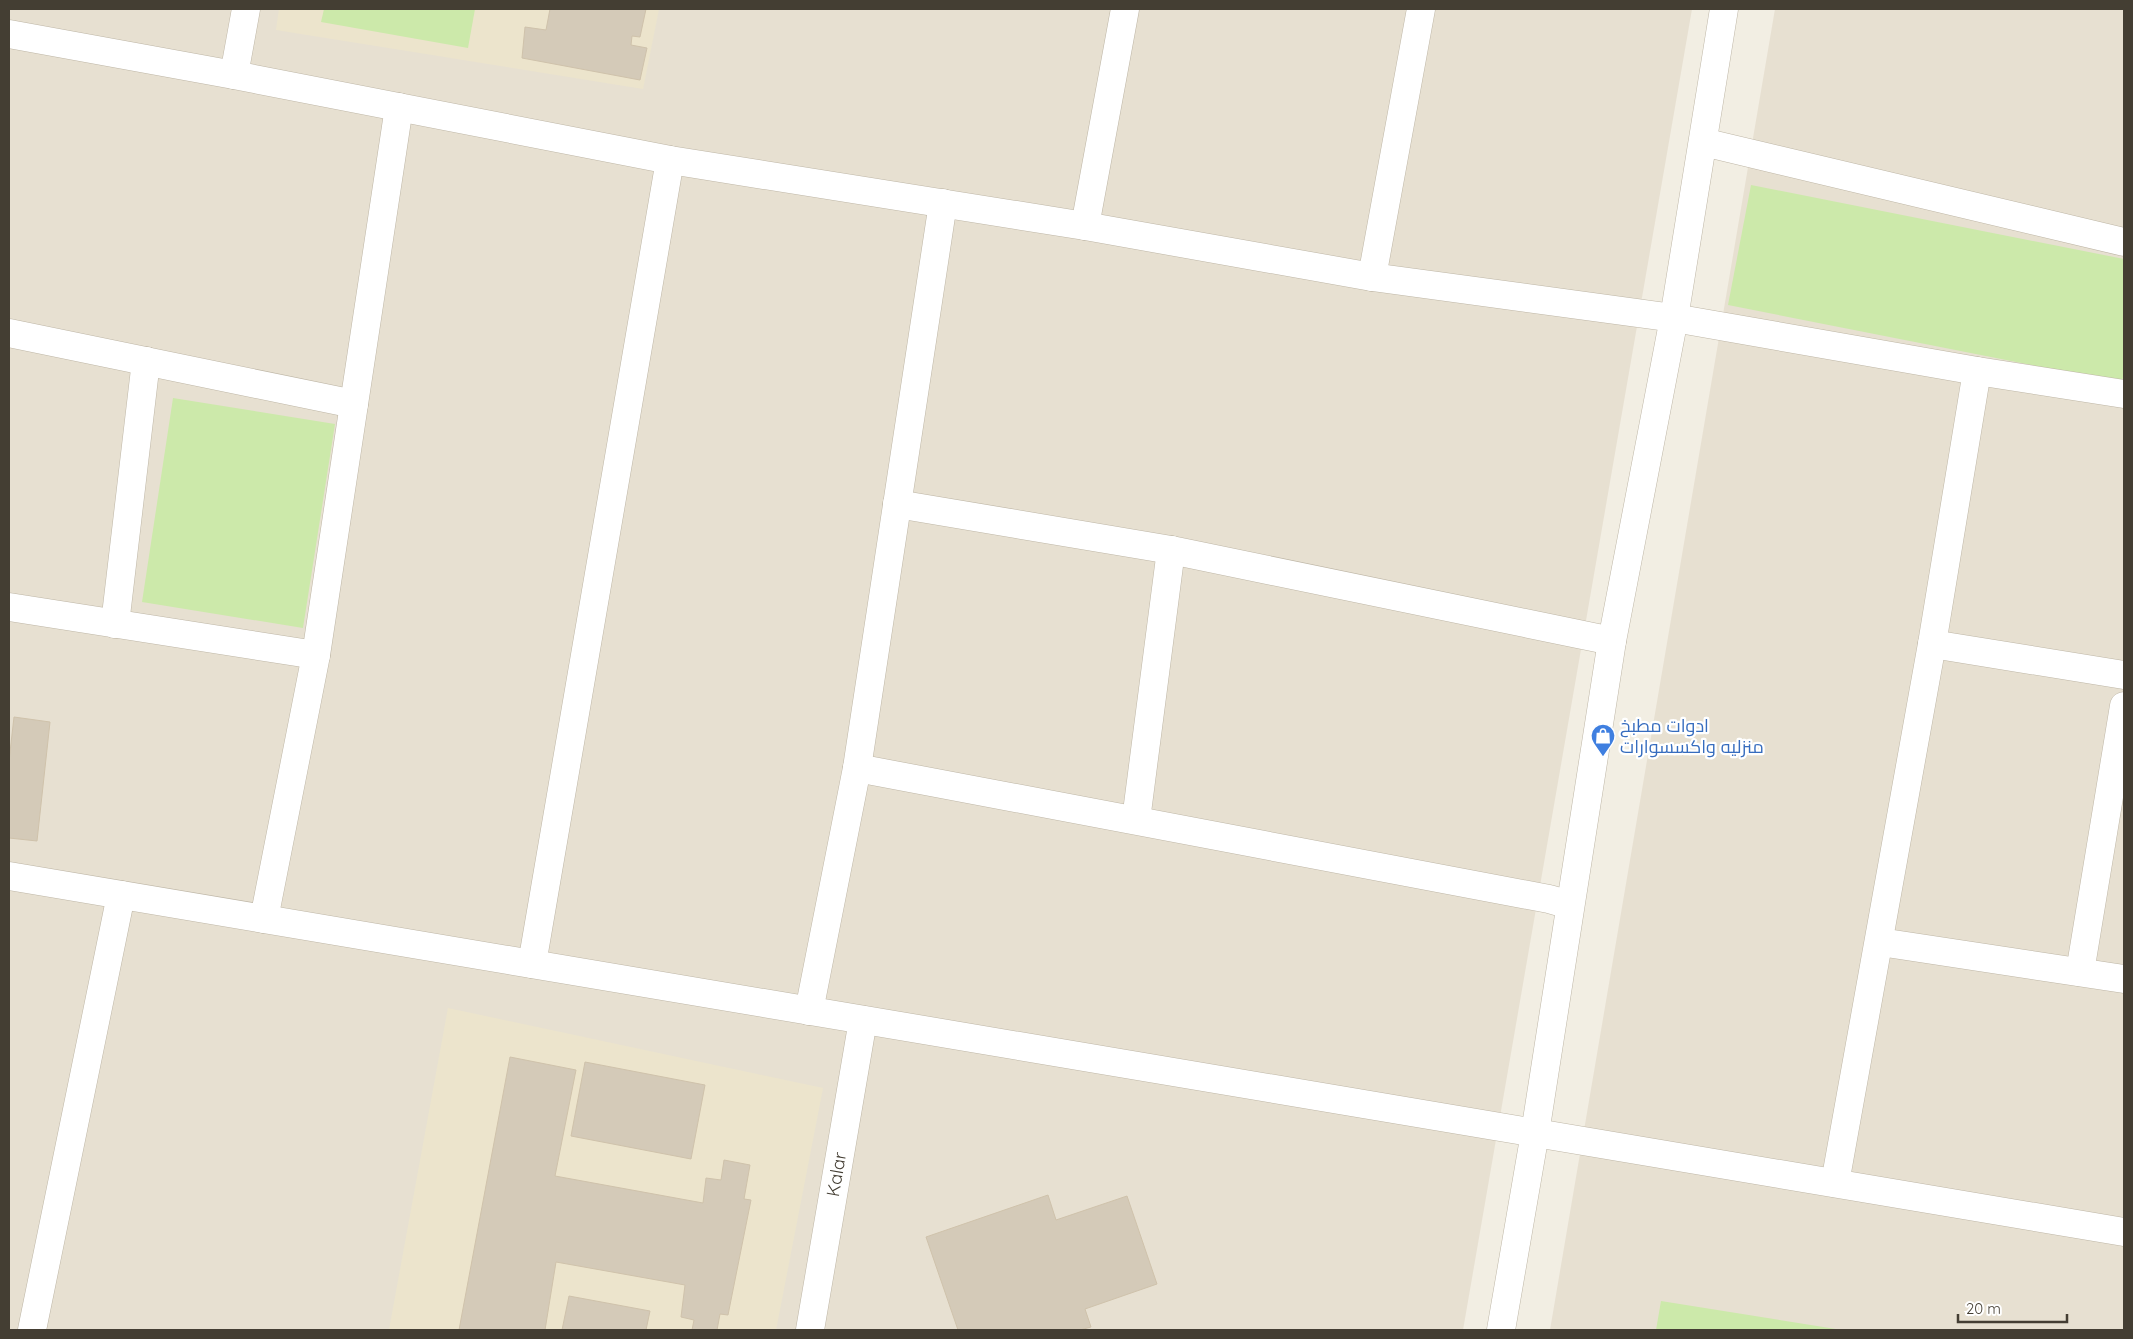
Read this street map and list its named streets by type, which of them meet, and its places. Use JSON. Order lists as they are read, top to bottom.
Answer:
{
  "streets": {
    "street": ["Kalar"]
  },
  "places": {
    "shop": ["ادوات مطبخ منزليه واكسسوارات"]
  },
  "scale_bar": "20 m"
}
